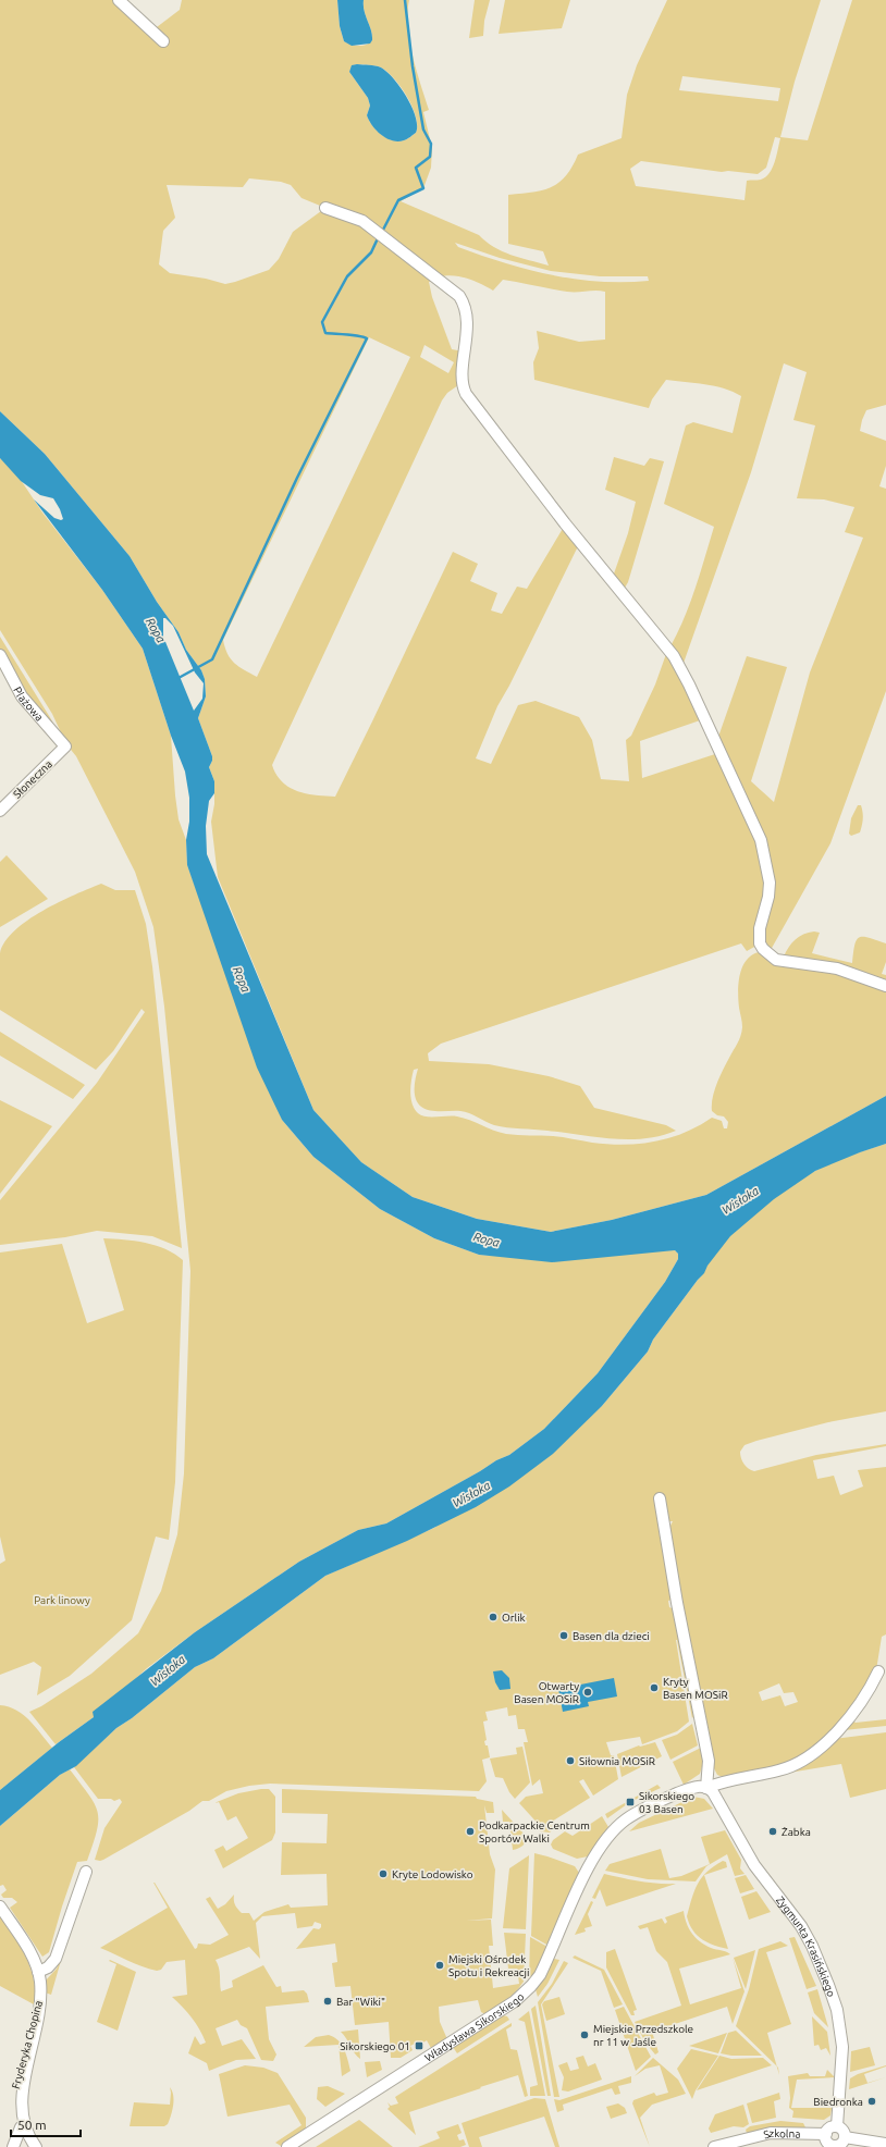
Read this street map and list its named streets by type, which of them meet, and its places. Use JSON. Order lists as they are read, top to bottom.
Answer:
{
  "streets": {
    "street": [
      "Plażowa",
      "Słoneczna",
      "Zygmunta Krasińskiego",
      "Władysława Sikorskiego",
      "Fryderyka Chopina",
      "Szkolna"
    ]
  },
  "crossings": [
    ["Plażowa", "Słoneczna"],
    ["Zygmunta Krasińskiego", "Władysława Sikorskiego"],
    ["Zygmunta Krasińskiego", "Szkolna"]
  ],
  "water": ["Ropa", "Wisłoka"],
  "parks": ["Park linowy"],
  "places": {
    "other": [
      "Orlik",
      "Basen dla dzieci",
      "Kryty Basen MOSiR",
      "Otwarty Basen MOSiR",
      "Siłownia MOSiR",
      "Podkarpackie Centrum Sportów Walki",
      "Żabka",
      "Kryte Lodowisko",
      "Miejski Ośrodek Spotu i Rekreacji",
      "Bar \"Wiki\"",
      "Miejskie Przedszkole nr 11 w Jaśle",
      "Biedronka"
    ],
    "transit": ["Sikorskiego 03 Basen", "Sikorskiego 01"]
  },
  "scale_bar": "50 m"
}
